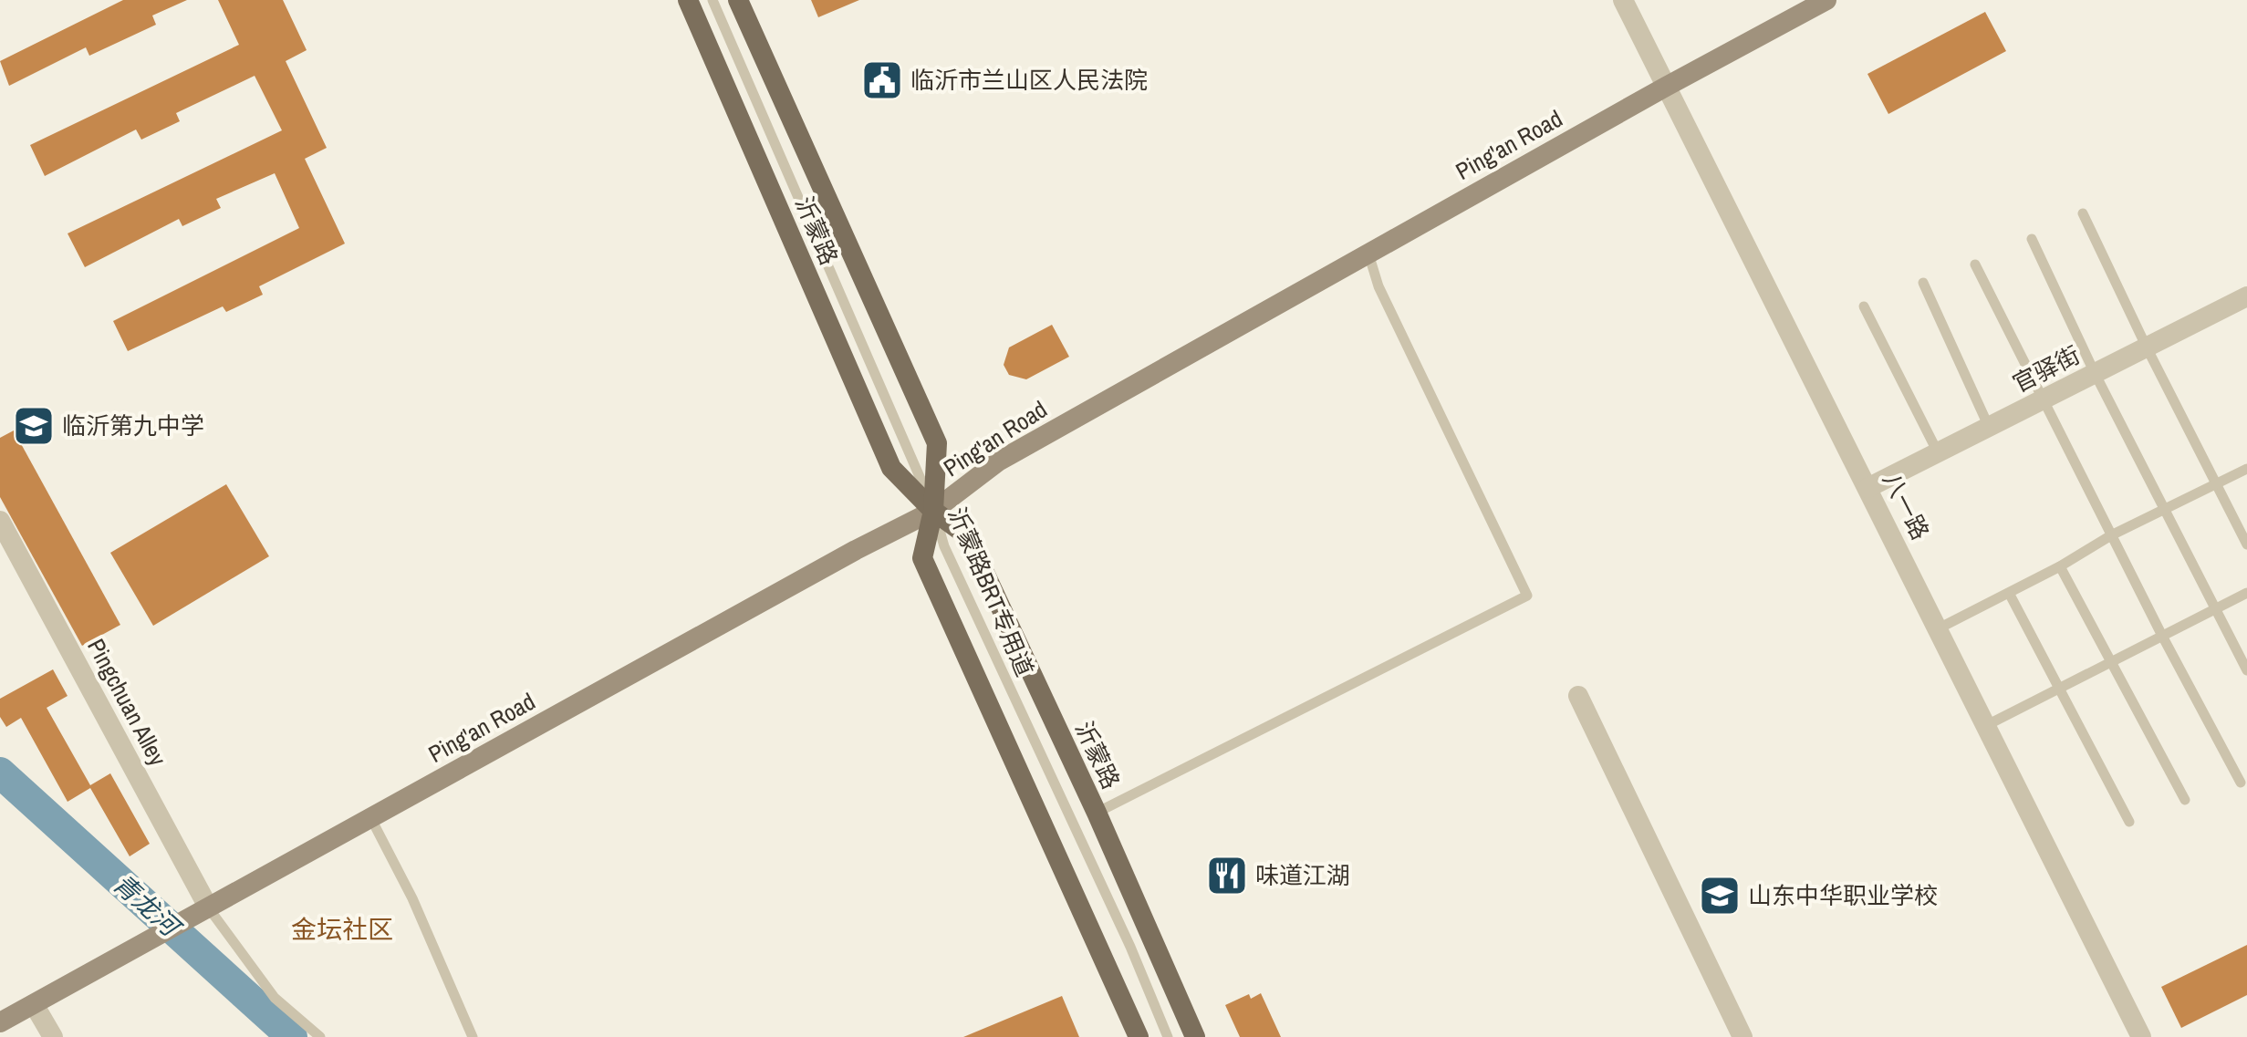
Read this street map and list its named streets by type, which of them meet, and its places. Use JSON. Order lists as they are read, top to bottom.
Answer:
{
  "streets": {
    "main road": ["Ping'an Road", "沂蒙路"],
    "street": ["官驿街", "八一路", "Pingchuan Alley"],
    "lane": ["沂蒙路BRT专用道"]
  },
  "crossings": [
    ["Ping'an Road", "沂蒙路"],
    ["Ping'an Road", "八一路"],
    ["Ping'an Road", "沂蒙路BRT专用道"],
    ["Ping'an Road", "Pingchuan Alley"],
    ["沂蒙路", "沂蒙路BRT专用道"],
    ["官驿街", "八一路"]
  ],
  "districts": ["金坛社区"],
  "water": ["青龙河"],
  "places": {
    "public building": ["临沂市兰山区人民法院"],
    "school or university": ["临沂第九中学", "山东中华职业学校"],
    "restaurant": ["味道江湖"]
  }
}
